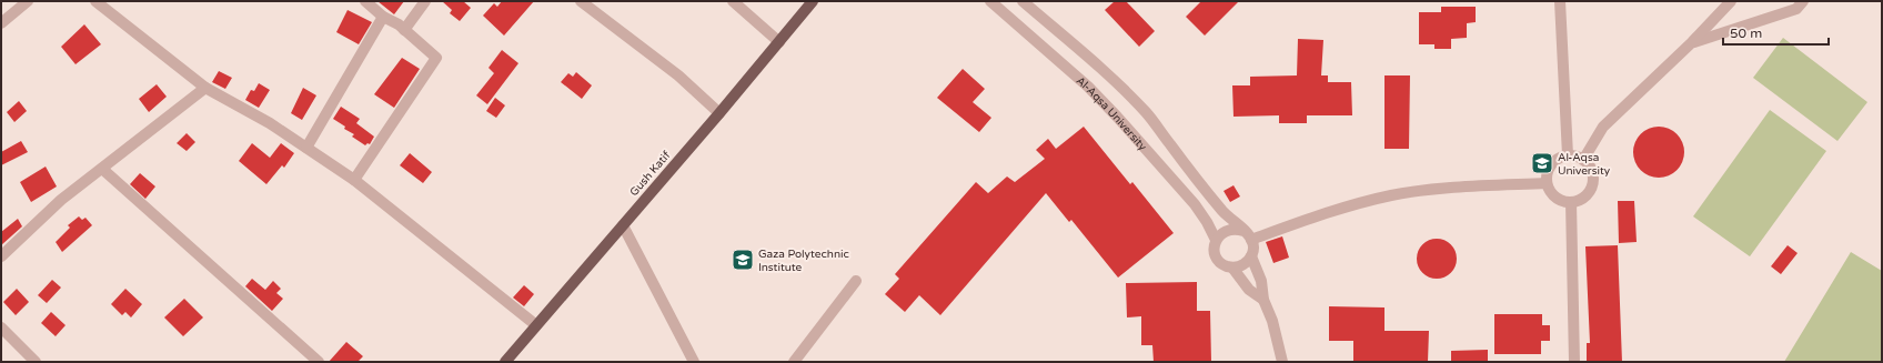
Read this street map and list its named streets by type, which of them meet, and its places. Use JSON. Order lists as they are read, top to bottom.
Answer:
{
  "streets": {
    "main road": ["Gush Katif"],
    "street": ["Al-Aqsa University"]
  },
  "places": {
    "school or university": ["Al-Aqsa University", "Gaza Polytechnic Institute"]
  },
  "scale_bar": "50 m"
}
